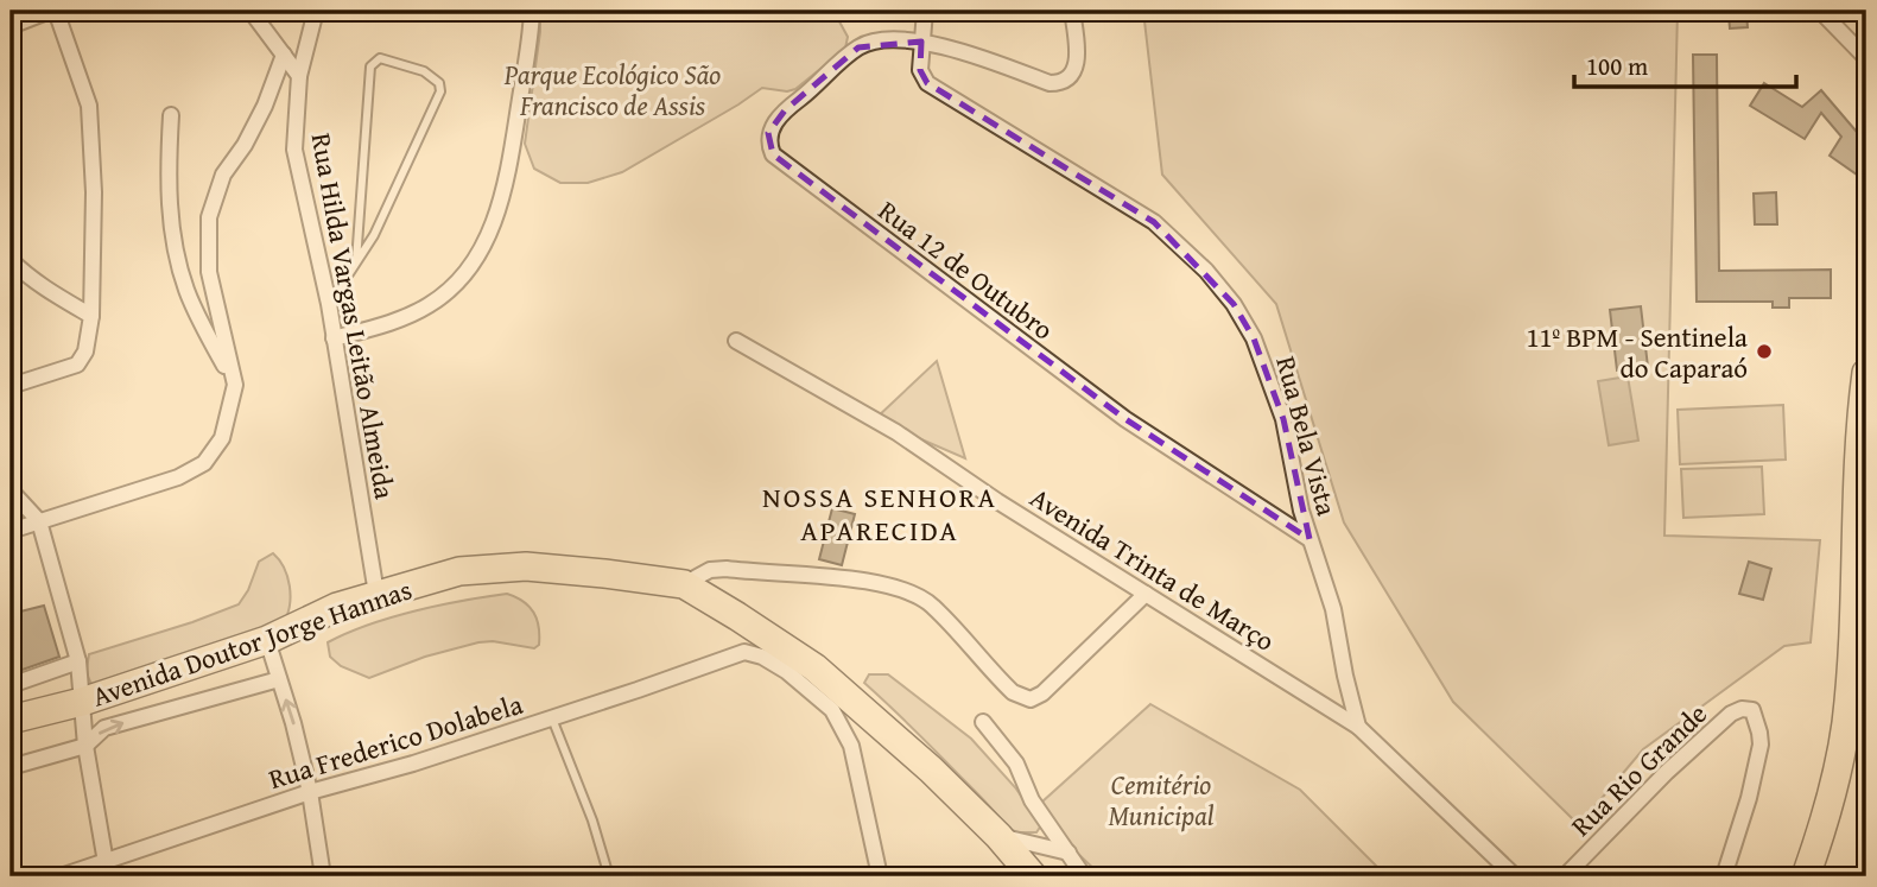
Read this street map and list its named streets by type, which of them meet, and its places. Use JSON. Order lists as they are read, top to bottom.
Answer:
{
  "streets": {
    "highway": ["Avenida Doutor Jorge Hannas"],
    "street": [
      "Rua 12 de Outubro",
      "Rua Hilda Vargas Leitão Almeida",
      "Rua Bela Vista",
      "Avenida Trinta de Março",
      "Rua Frederico Dolabela",
      "Rua Rio Grande"
    ]
  },
  "crossings": [
    ["Rua 12 de Outubro", "Rua Bela Vista"],
    ["Rua Hilda Vargas Leitão Almeida", "Avenida Doutor Jorge Hannas"],
    ["Rua Bela Vista", "Avenida Trinta de Março"]
  ],
  "districts": ["NOSSA SENHORA APARECIDA"],
  "parks": ["Parque Ecológico São Francisco de Assis", "Cemitério Municipal"],
  "places": ["11º BPM - Sentinela do Caparaó"],
  "scale_bar": "100 m"
}
